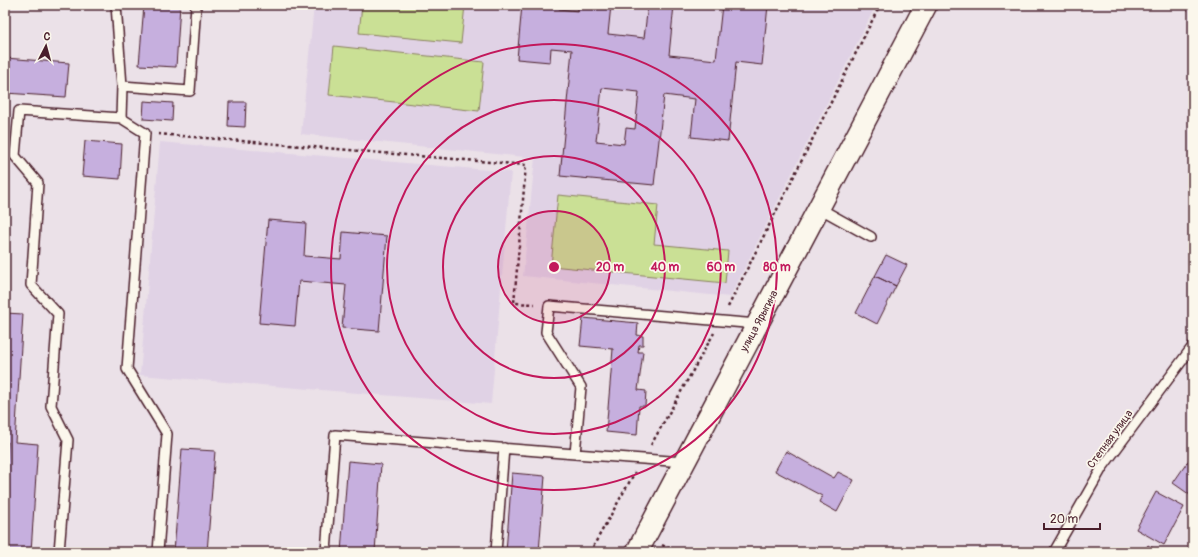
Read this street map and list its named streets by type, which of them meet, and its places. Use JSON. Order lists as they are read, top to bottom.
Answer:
{
  "streets": {
    "street": ["улица Ярыгина"],
    "lane": ["Степная улица"]
  },
  "scale_bar": "20 m",
  "north": "top",
  "rings": [
    "20 m",
    "40 m",
    "60 m",
    "80 m"
  ]
}
